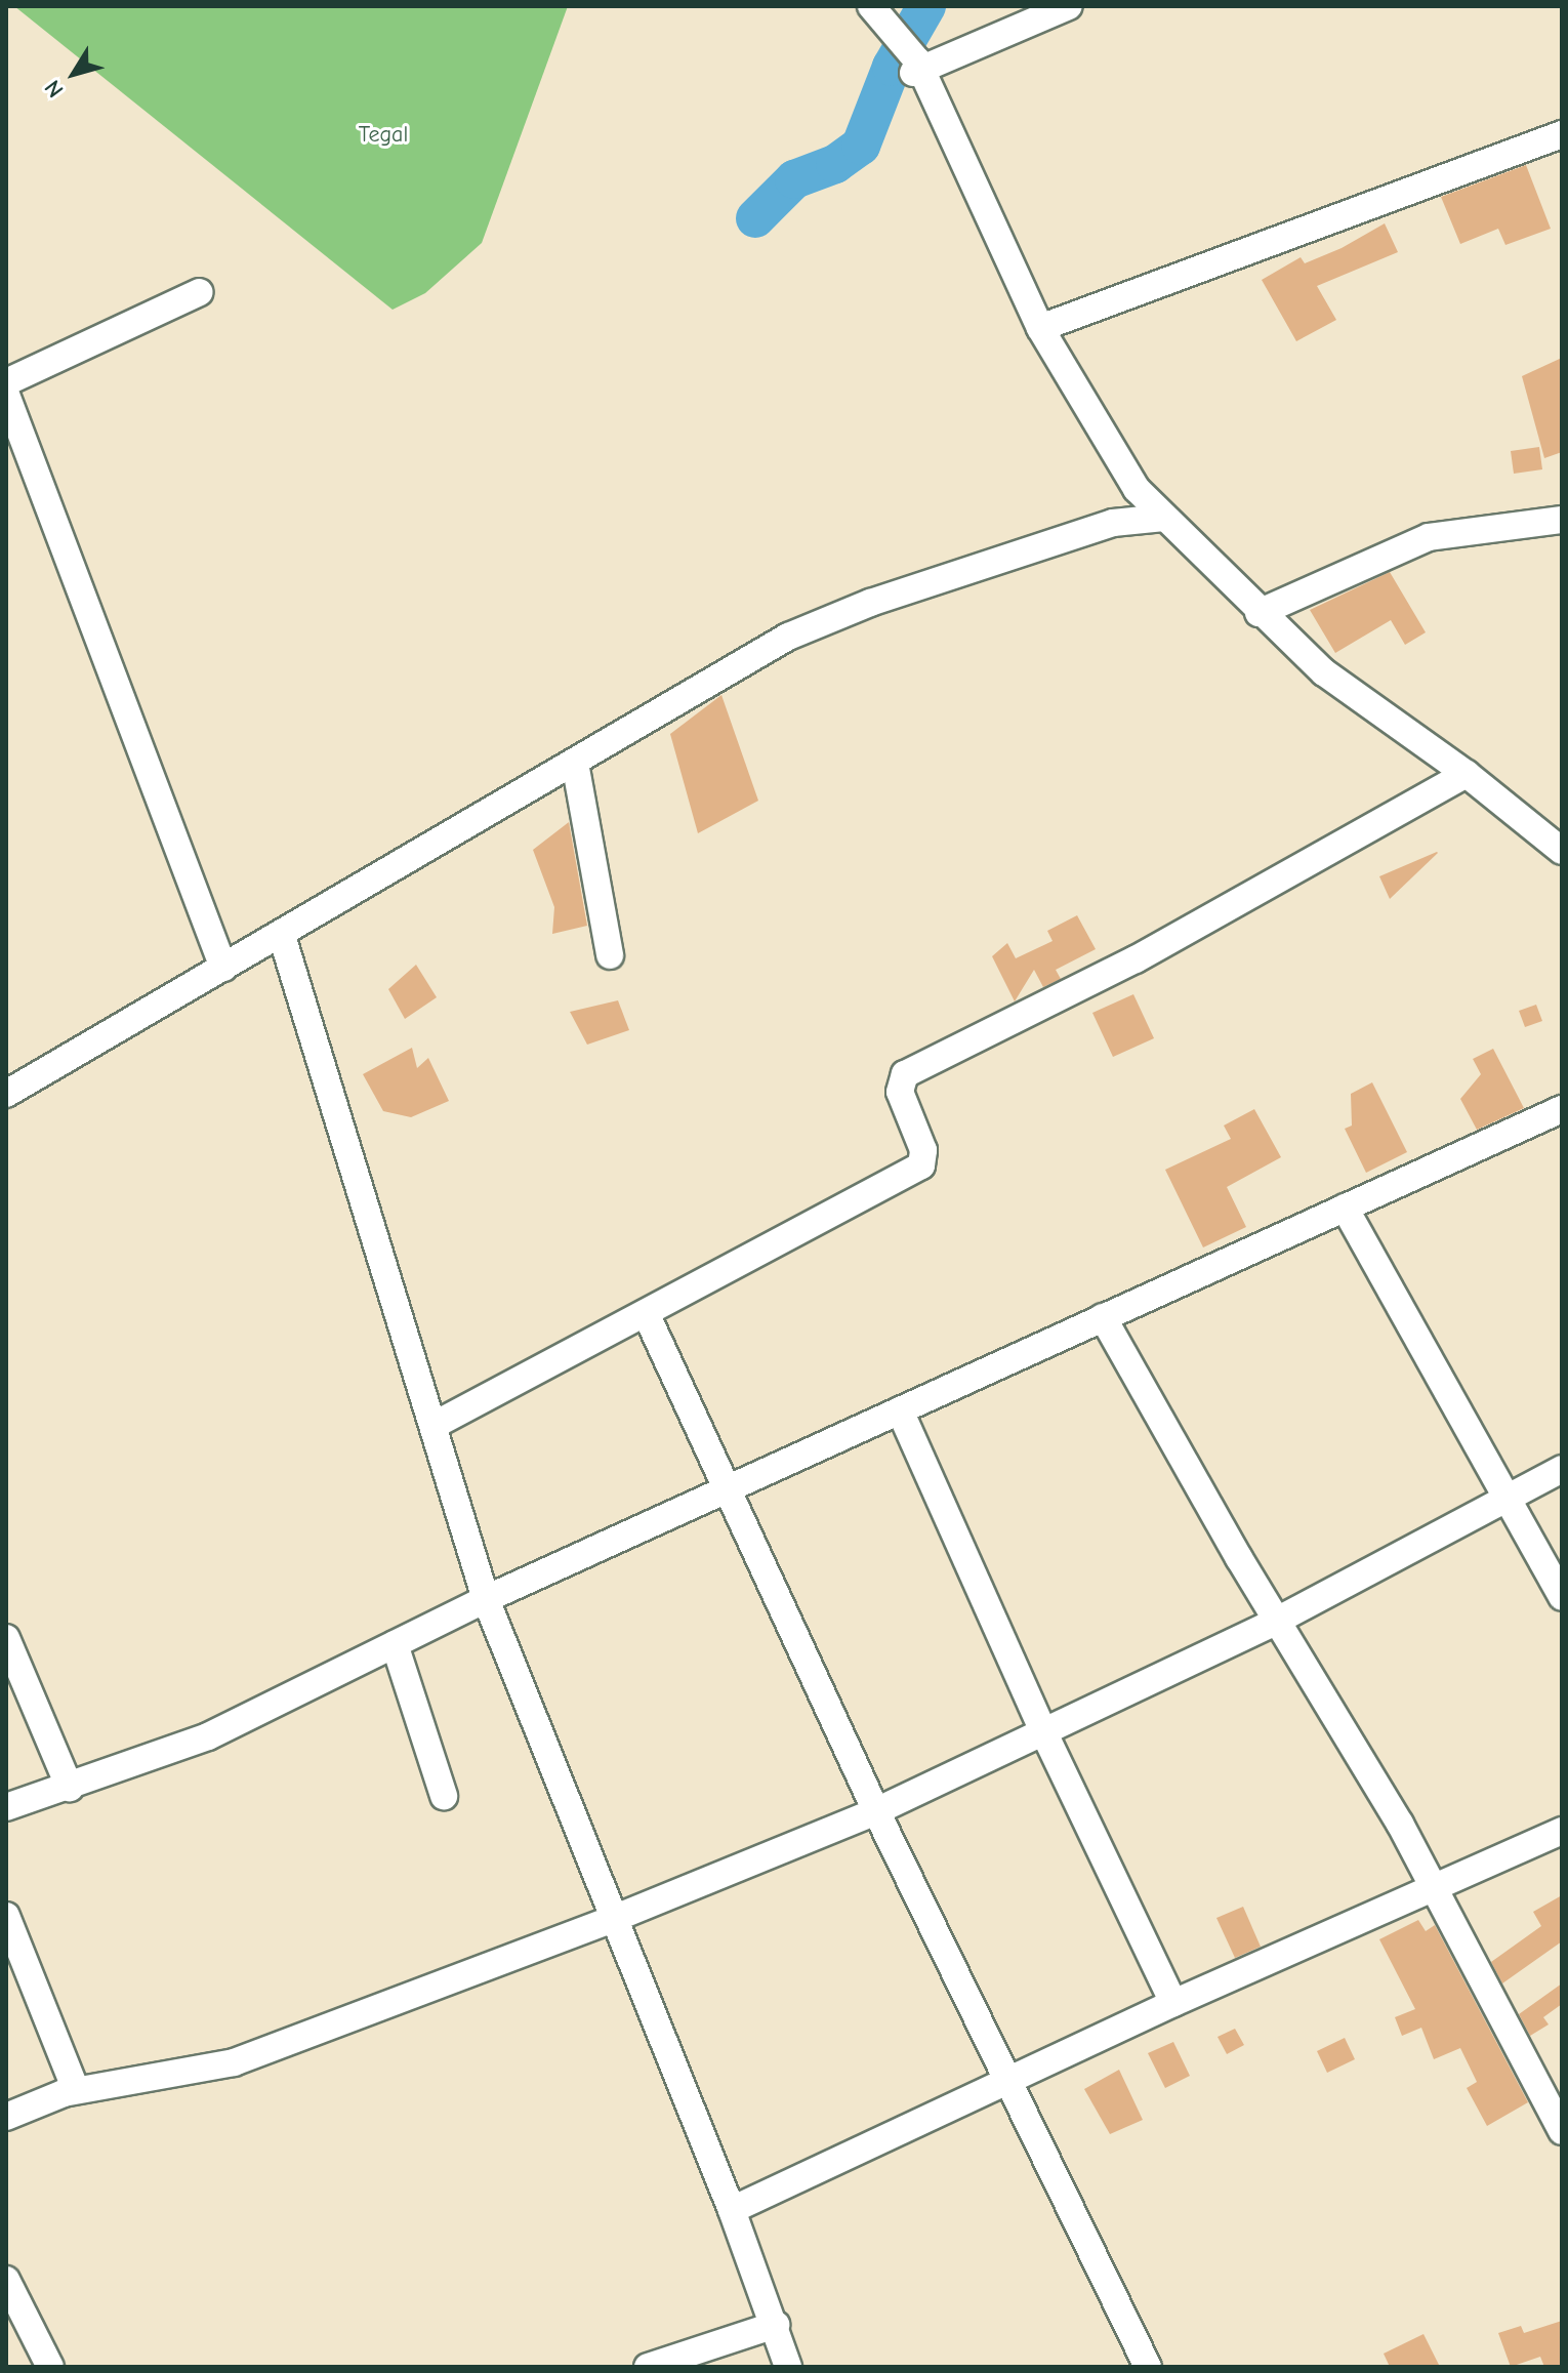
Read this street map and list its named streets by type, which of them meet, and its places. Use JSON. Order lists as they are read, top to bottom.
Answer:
{
  "parks": ["Tegal"],
  "north": "bottom left"
}
